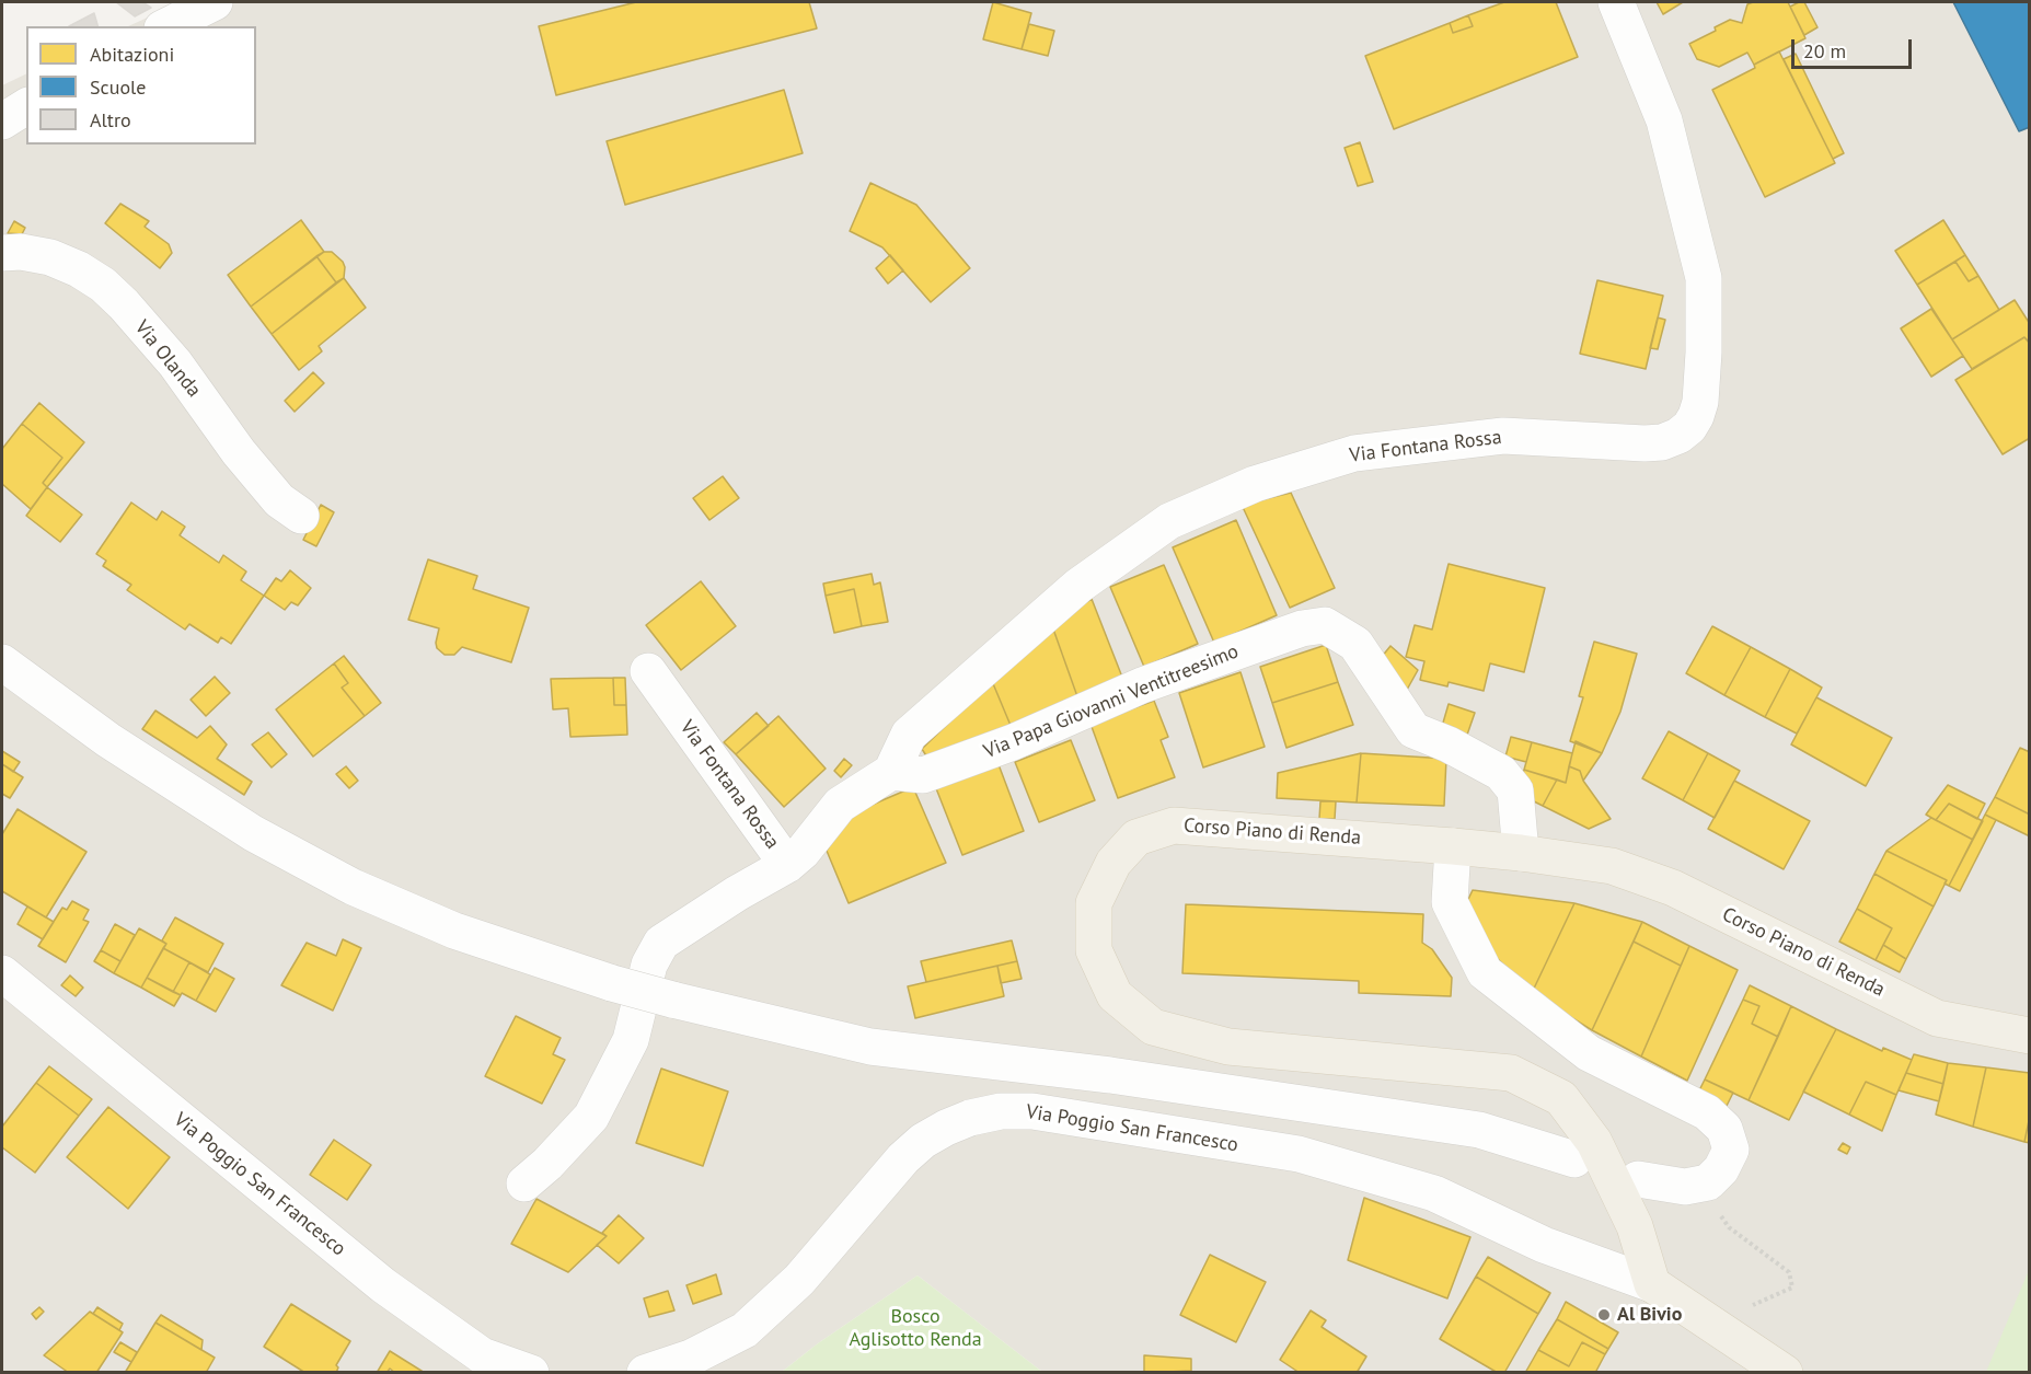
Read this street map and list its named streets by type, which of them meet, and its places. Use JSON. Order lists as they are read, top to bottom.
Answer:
{
  "streets": {
    "main road": ["Corso Piano di Renda"],
    "street": [
      "Via Olanda",
      "Via Fontana Rossa",
      "Via Papa Giovanni Ventitreesimo",
      "Via Poggio San Francesco"
    ]
  },
  "crossings": [
    ["Via Fontana Rossa", "Via Papa Giovanni Ventitreesimo"],
    ["Via Papa Giovanni Ventitreesimo", "Corso Piano di Renda"],
    ["Corso Piano di Renda", "Via Poggio San Francesco"]
  ],
  "parks": ["Bosco Aglisotto Renda"],
  "places": ["Al Bivio"],
  "legend": ["Abitazioni", "Scuole", "Altro"],
  "scale_bar": "20 m"
}
